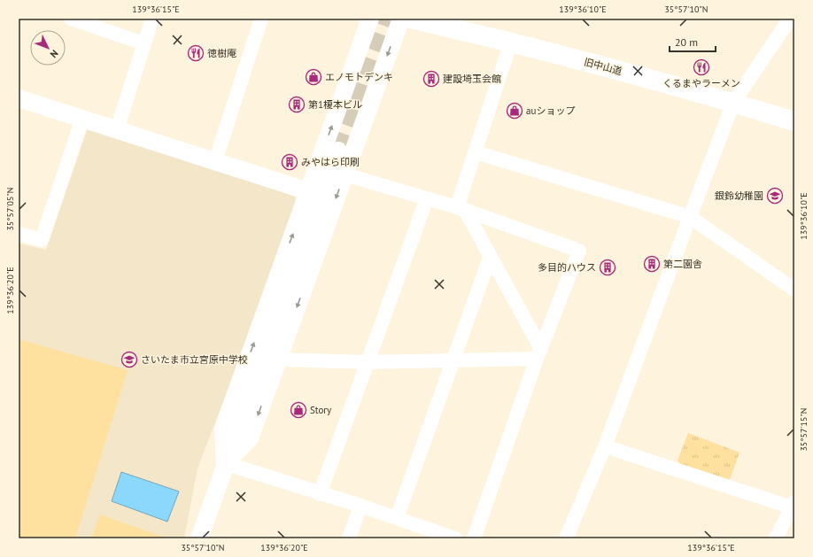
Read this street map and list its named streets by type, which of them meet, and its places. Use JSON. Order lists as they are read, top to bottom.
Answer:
{
  "streets": {
    "main road": ["旧中山道"]
  },
  "places": {
    "restaurant": ["徳樹庵", "くるまやラーメン"],
    "shop": ["エノモトデンキ", "auショップ", "Story"],
    "building": [
      "建設埼玉会館",
      "第1榎本ビル",
      "みやはら印刷",
      "第二園舎",
      "多目的ハウス"
    ],
    "school or university": ["銀鈴幼稚園", "さいたま市立宮原中学校"]
  },
  "scale_bar": "20 m",
  "north": "bottom right",
  "coordinates": [
    "139°36'15\"E",
    "139°36'10\"E",
    "35°57'10\"N",
    "35°57'05\"N",
    "139°36'20\"E",
    "35°57'15\"N"
  ]
}
